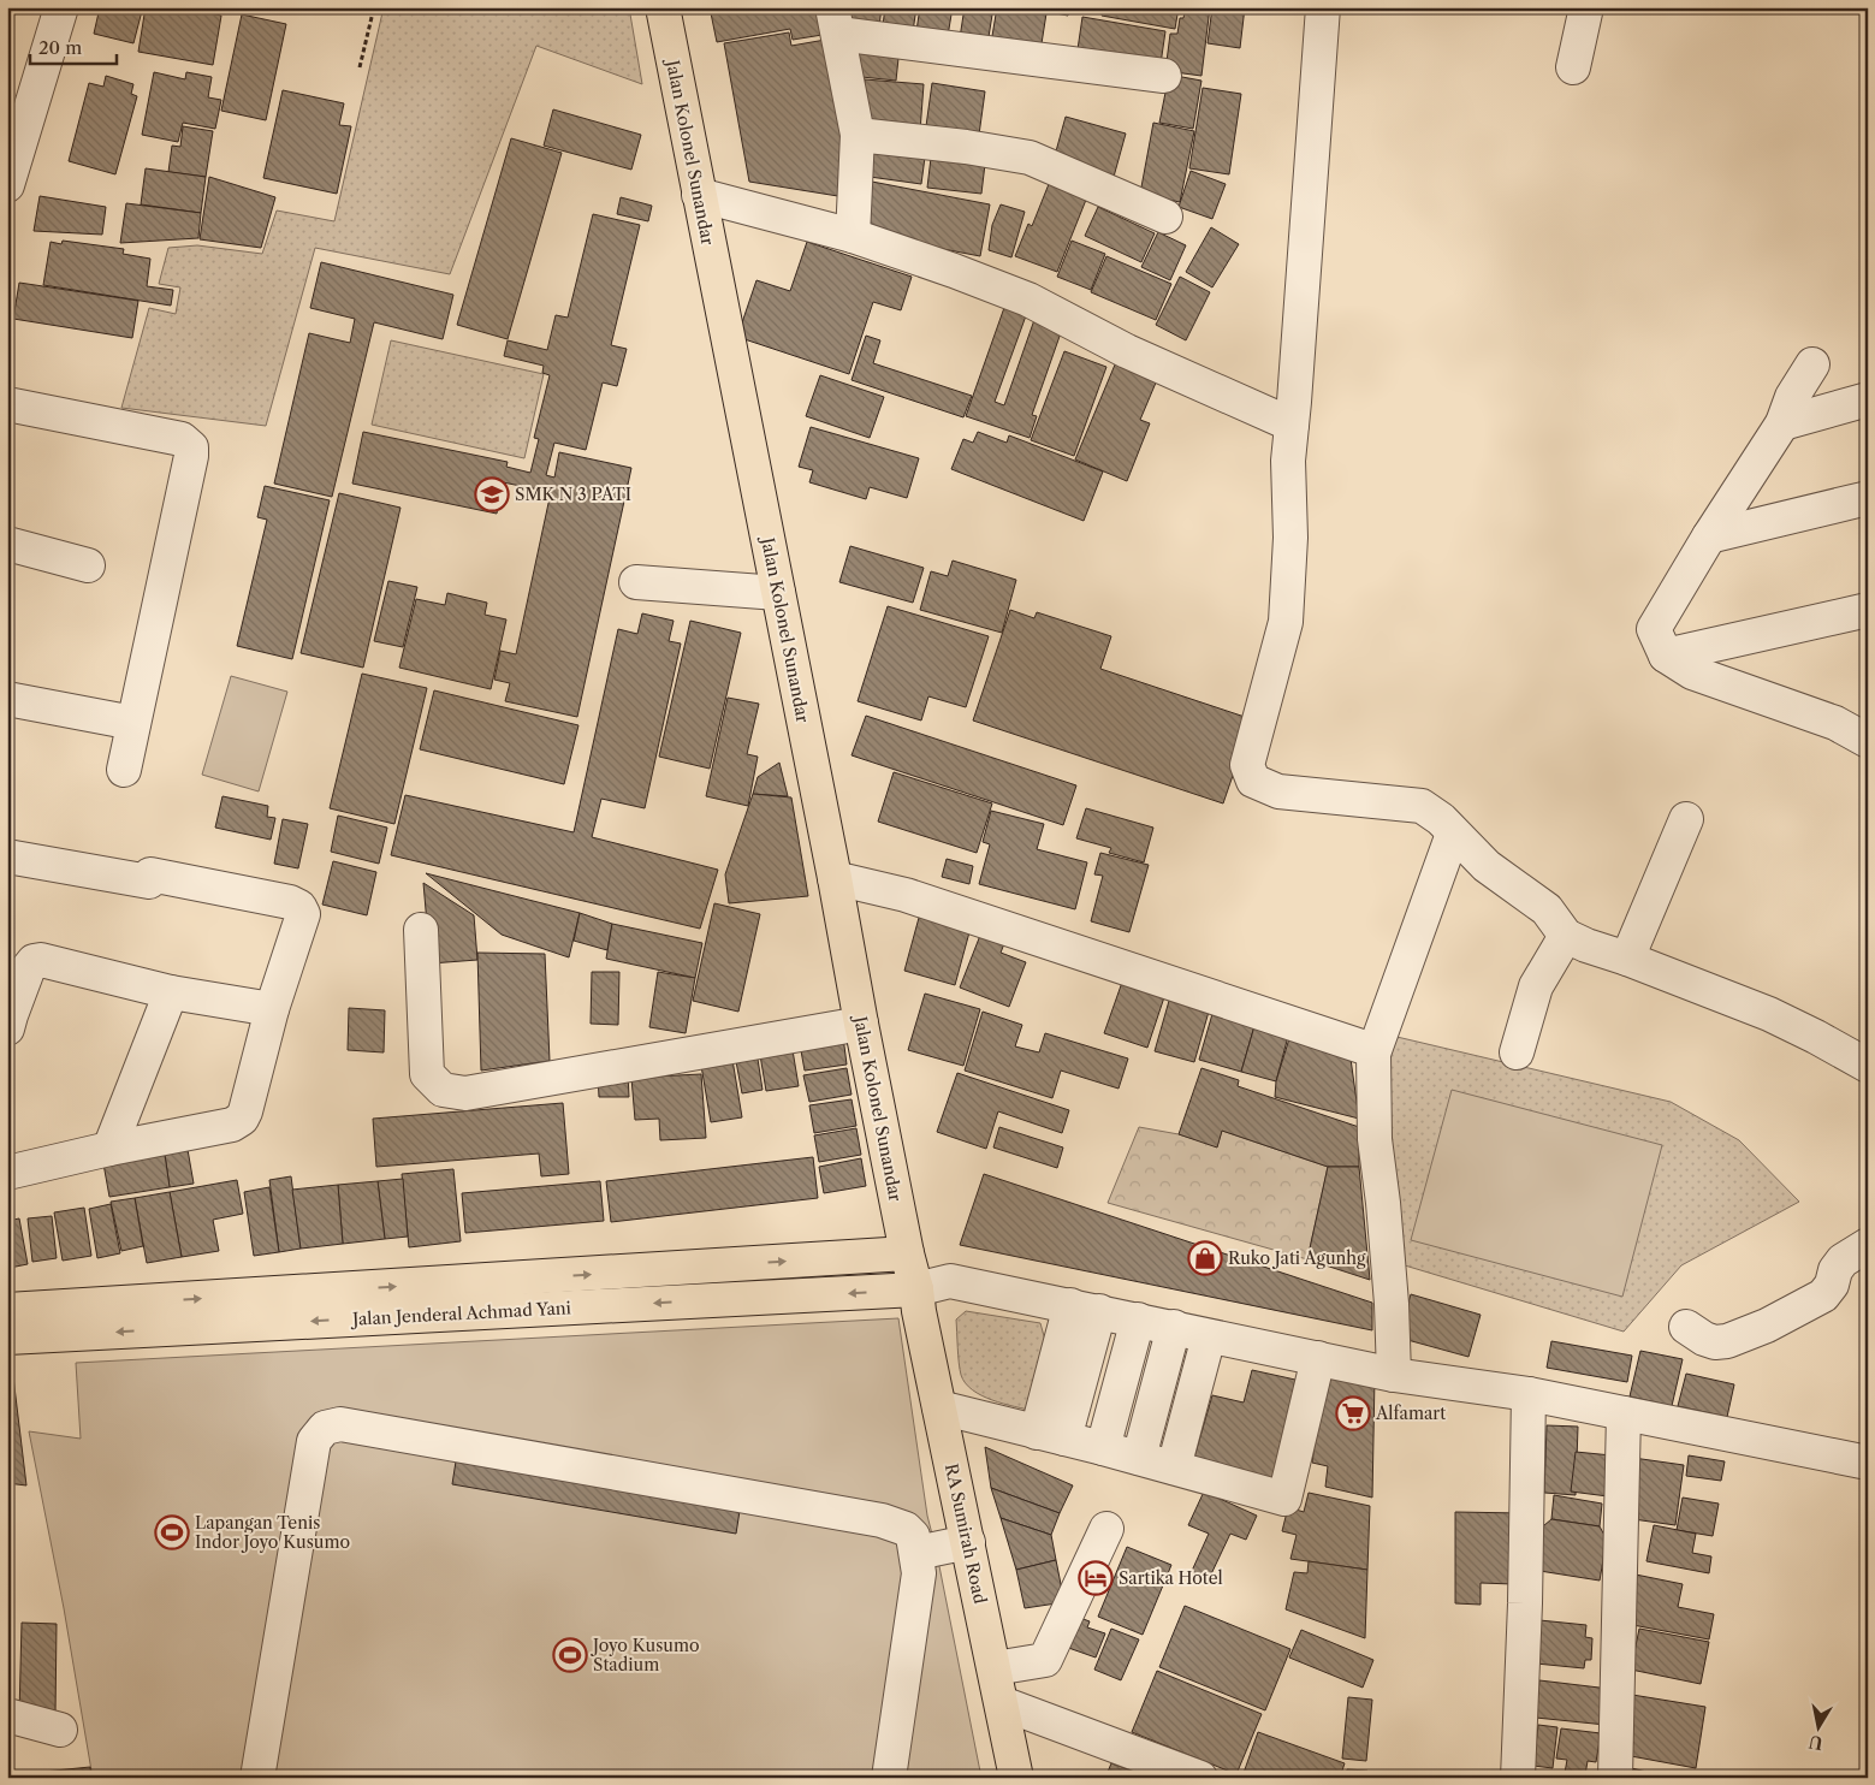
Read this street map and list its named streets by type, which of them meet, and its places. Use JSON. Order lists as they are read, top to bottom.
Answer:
{
  "streets": {
    "main road": ["Jalan Kolonel Sunandar", "Jalan Jenderal Achmad Yani", "RA Sumirah Road"]
  },
  "crossings": [
    ["Jalan Kolonel Sunandar", "Jalan Jenderal Achmad Yani"],
    ["Jalan Kolonel Sunandar", "RA Sumirah Road"],
    ["Jalan Jenderal Achmad Yani", "RA Sumirah Road"]
  ],
  "places": {
    "school or university": ["SMK N 3 PATI"],
    "shop": ["Ruko Jati Agunhg"],
    "supermarket": ["Alfamart"],
    "sports": ["Lapangan Tenis Indor Joyo Kusumo", "Joyo Kusumo Stadium"],
    "hotel": ["Sartika Hotel"]
  },
  "scale_bar": "20 m",
  "north": "bottom"
}
